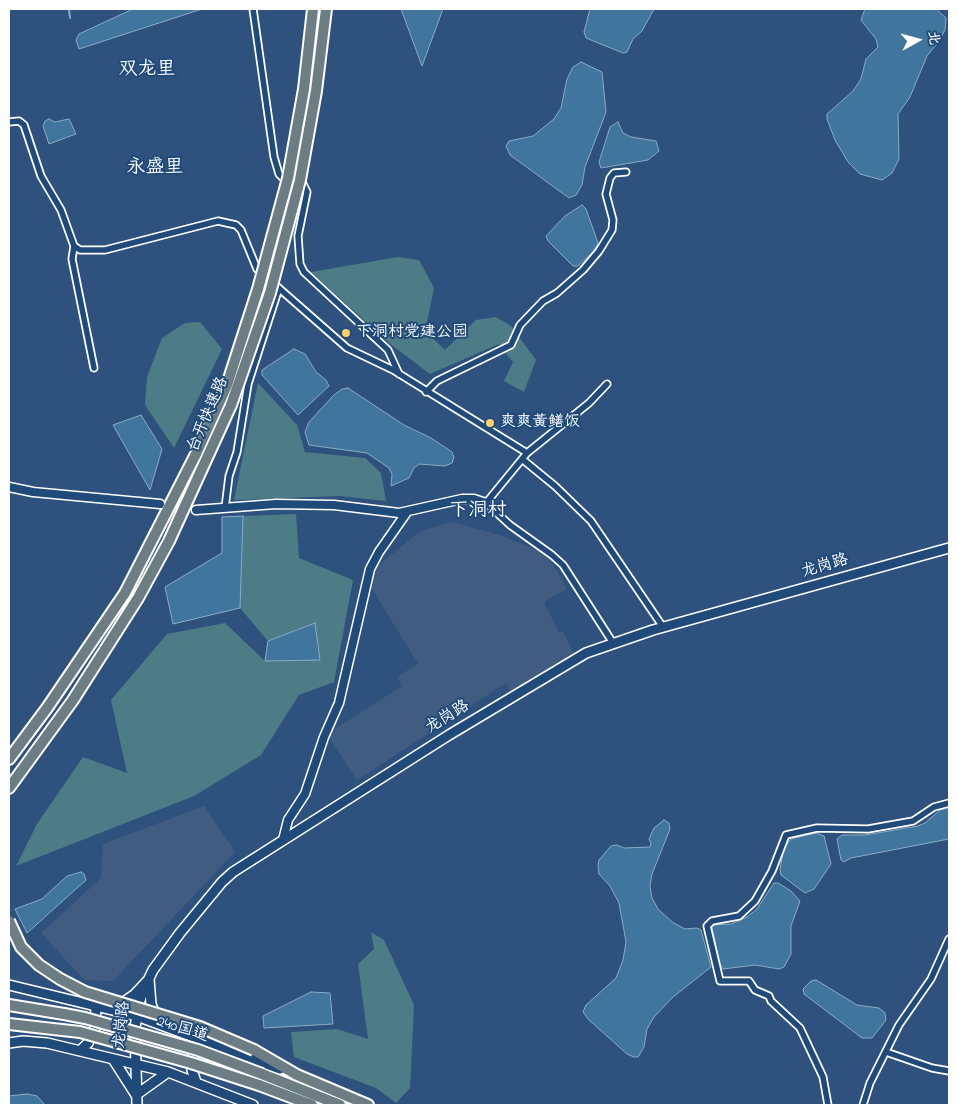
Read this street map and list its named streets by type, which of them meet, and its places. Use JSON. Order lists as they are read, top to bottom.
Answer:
{
  "streets": {
    "highway": ["台开快速路", "240国道"],
    "main road": ["龙岗路"]
  },
  "districts": ["双龙里", "永盛里", "下洞村"],
  "places": ["下洞村党建公园", "爽爽黄鳝饭"],
  "north": "right"
}
